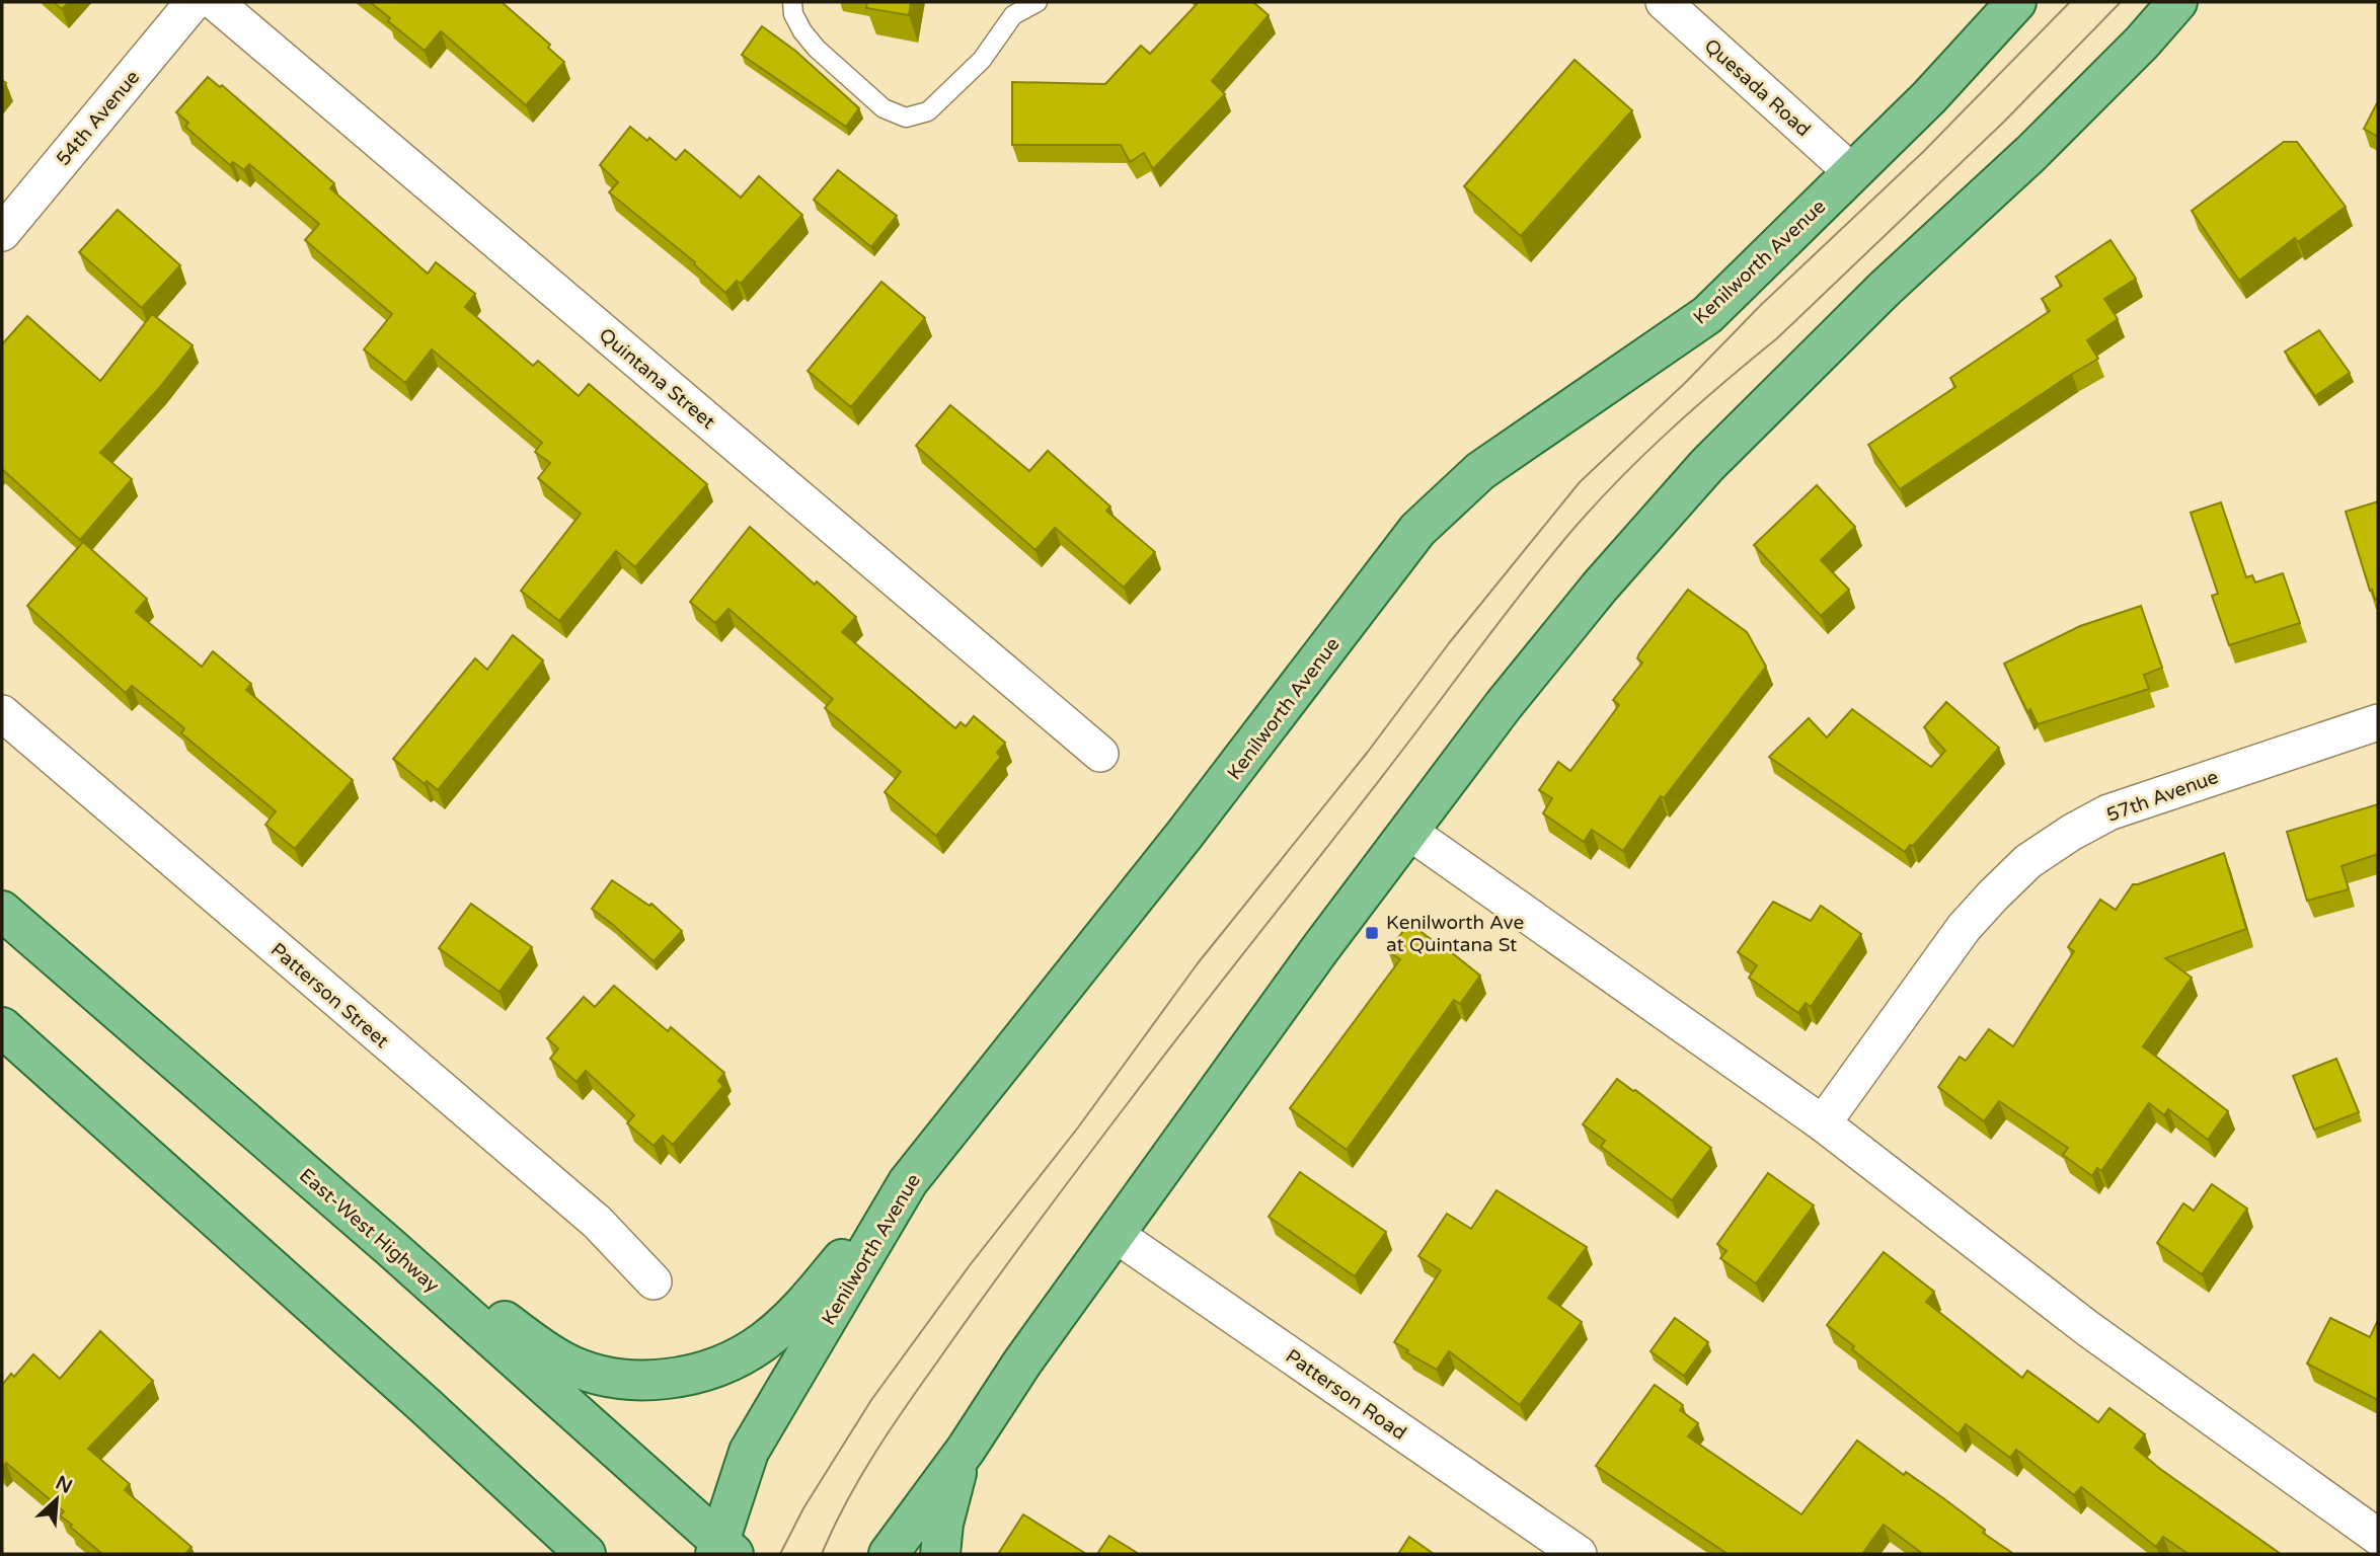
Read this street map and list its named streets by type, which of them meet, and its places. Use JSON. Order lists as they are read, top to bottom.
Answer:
{
  "streets": {
    "main road": ["Kenilworth Avenue", "East-West Highway"],
    "street": [
      "Quesada Road",
      "54th Avenue",
      "Quintana Street",
      "57th Avenue",
      "Patterson Street",
      "Patterson Road"
    ]
  },
  "crossings": [
    ["Quesada Road", "Kenilworth Avenue"],
    ["Kenilworth Avenue", "East-West Highway"]
  ],
  "places": {
    "transit": ["Kenilworth Ave at Quintana St"]
  },
  "north": "top right"
}
